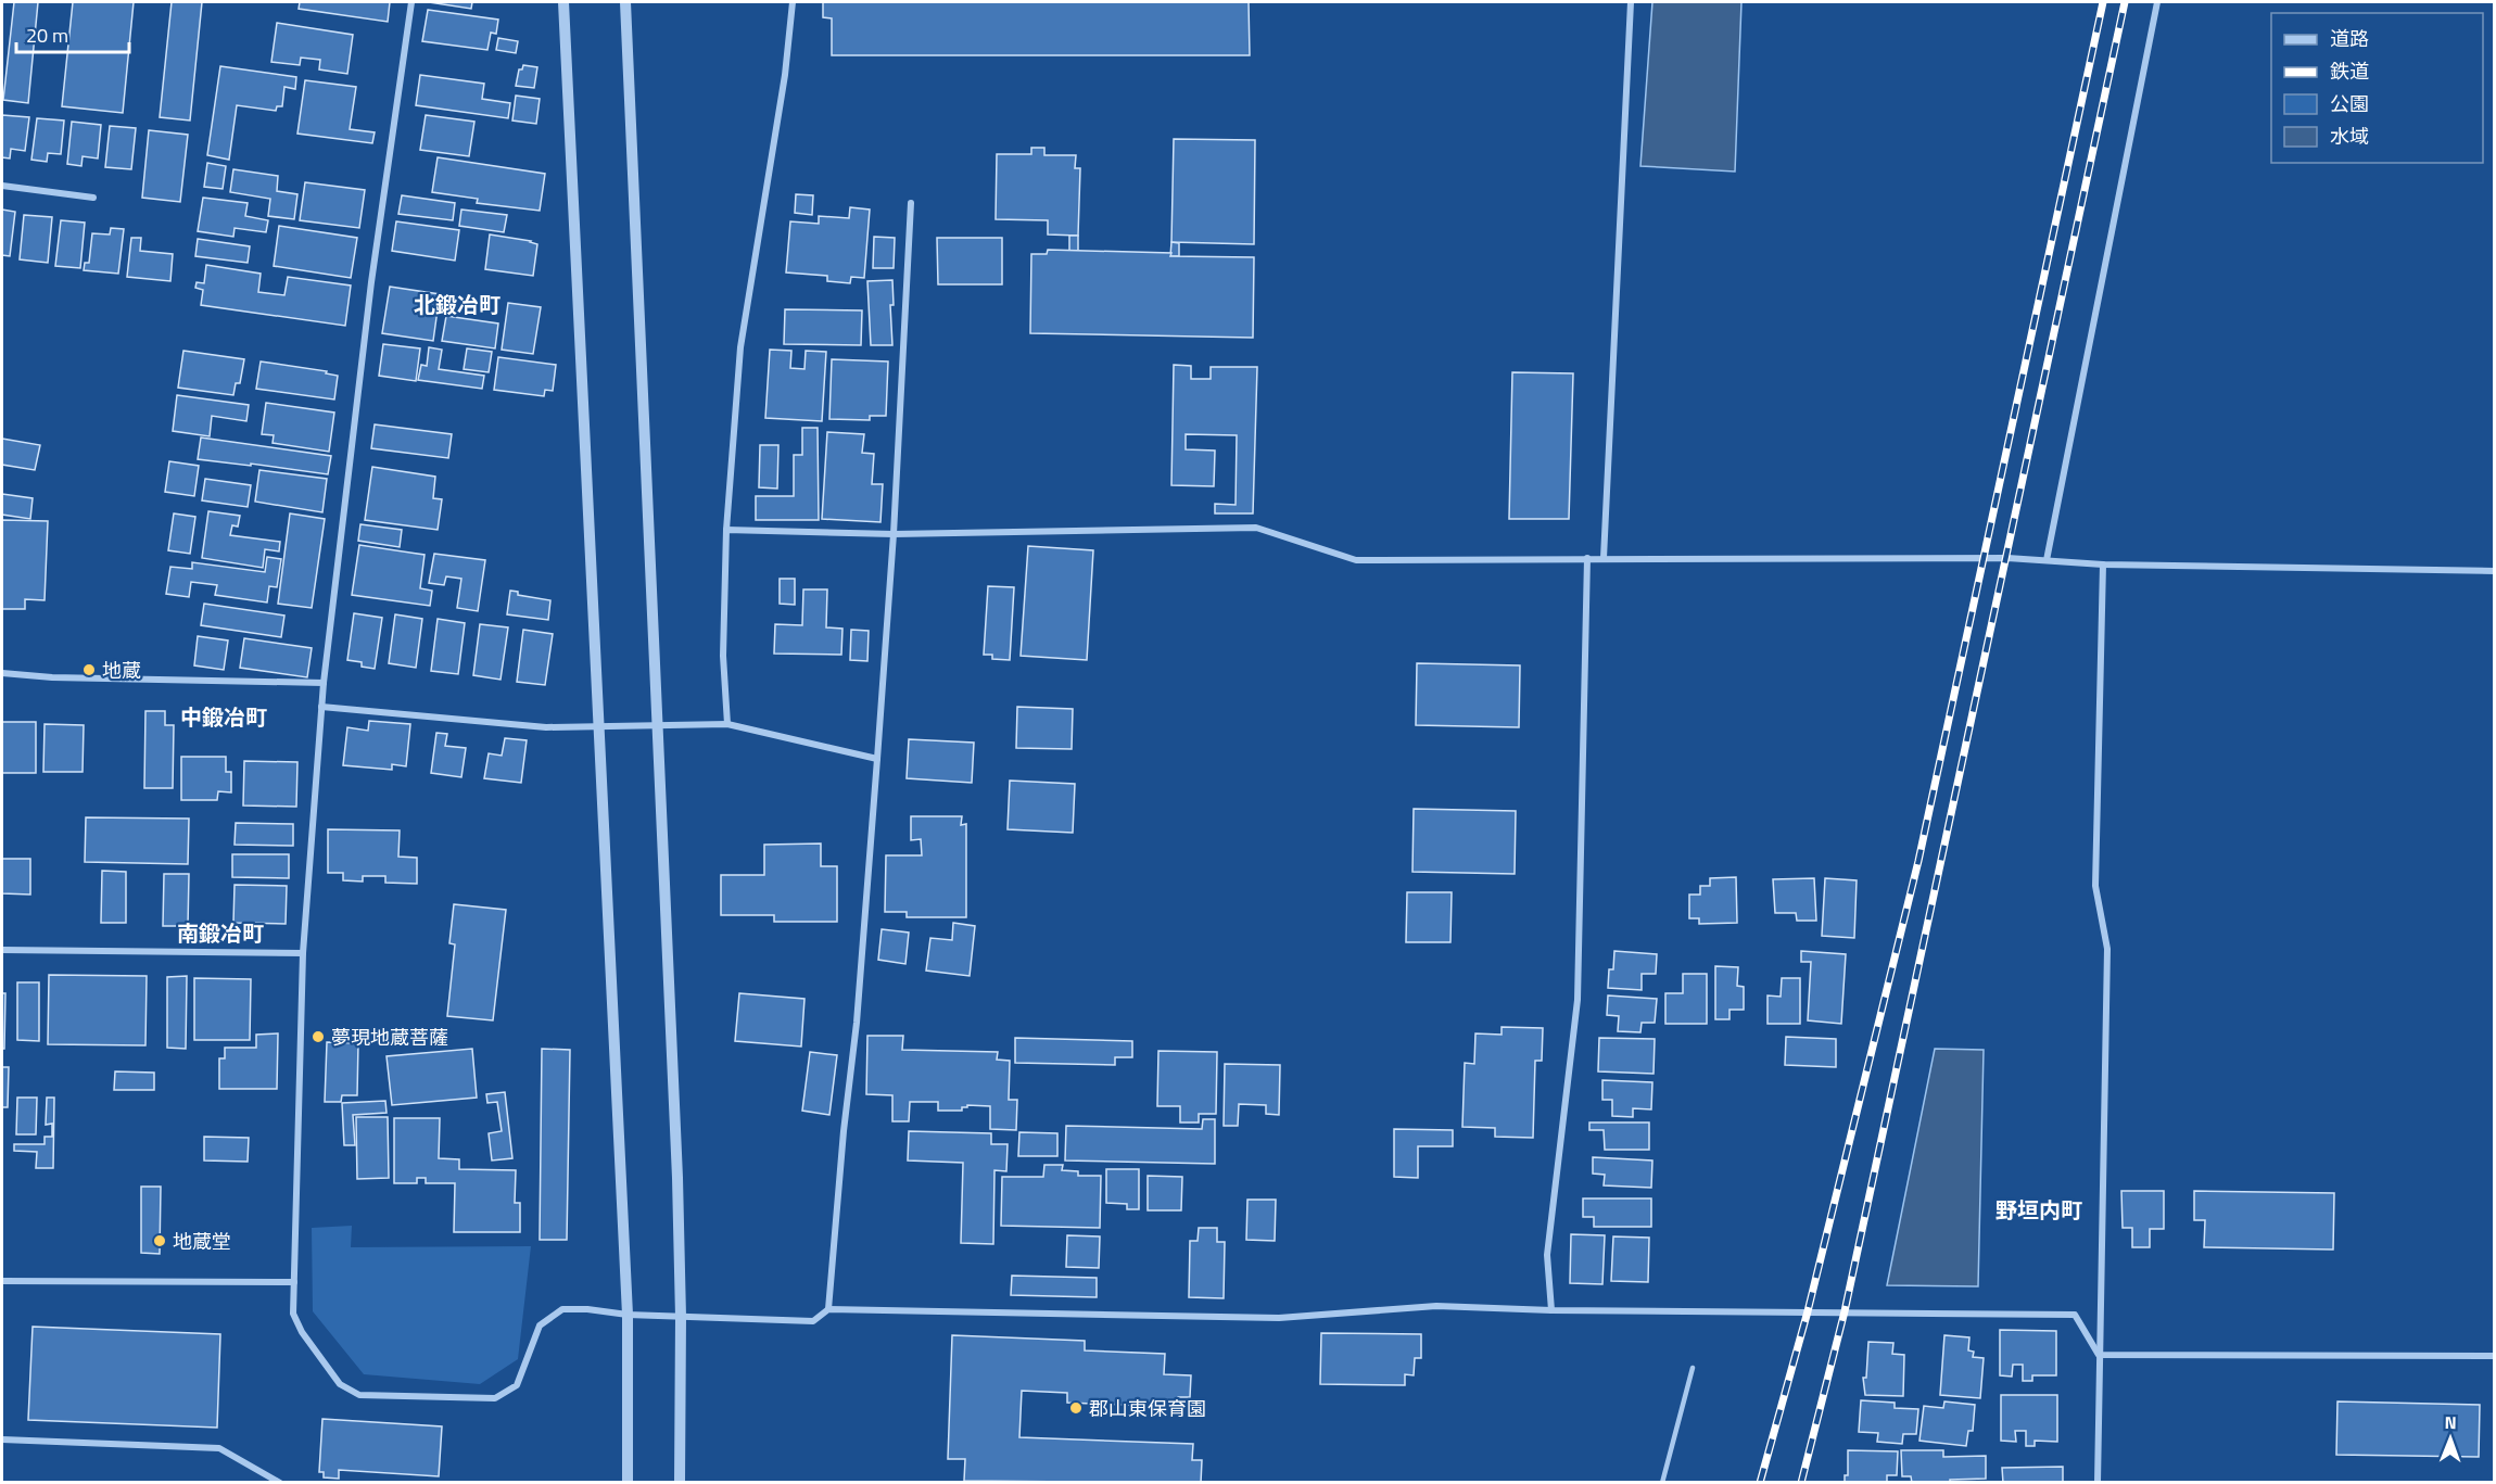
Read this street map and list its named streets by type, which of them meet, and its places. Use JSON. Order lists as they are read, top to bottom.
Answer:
{
  "districts": [
    "北鍛冶町",
    "中鍛冶町",
    "南鍛冶町",
    "野垣内町"
  ],
  "places": [
    "地蔵",
    "夢現地蔵菩薩",
    "地蔵堂",
    "郡山東保育園"
  ],
  "legend": [
    "道路",
    "鉄道",
    "公園",
    "水域"
  ],
  "scale_bar": "20 m",
  "north": "top"
}
